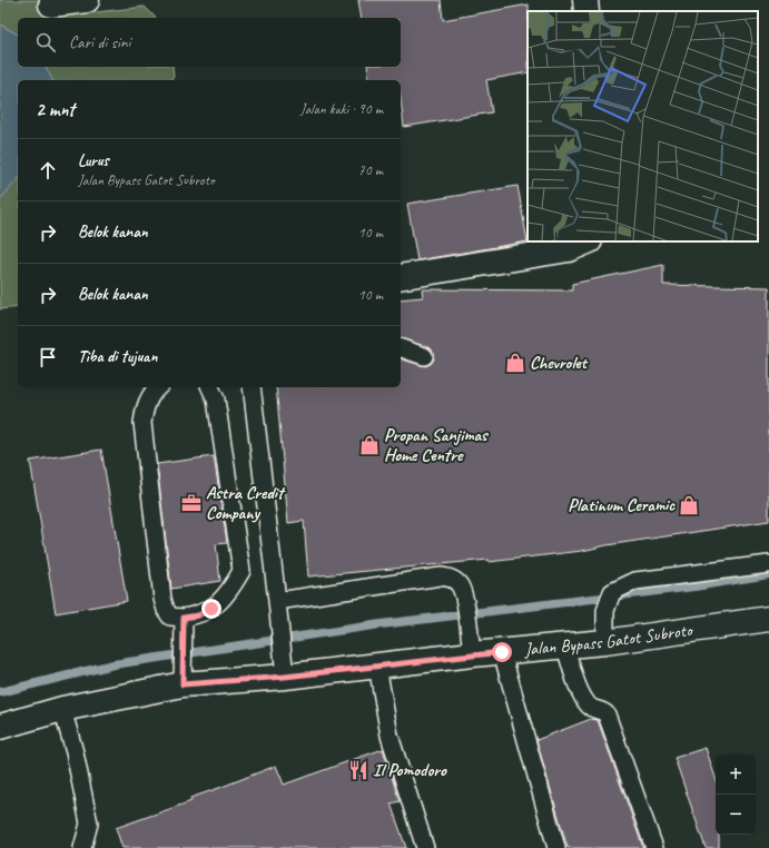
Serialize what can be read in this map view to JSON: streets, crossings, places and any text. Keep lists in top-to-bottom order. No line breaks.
{"streets":{"main road":["Jalan Bypass Gatot Subroto"]},"places":{"shop":["Chevrolet","Propan Sanjimas Home Centre","Platinum Ceramic"],"office":["Astra Credit Company"],"restaurant":["Il Pomodoro"]},"page":{"search":"Cari di sini","heading":["2 mnt","Jalan kaki · 90 m"],"list":[["Lurus","Jalan Bypass Gatot Subroto","70 m"],["Belok kanan","10 m"],["Belok kanan","10 m"],"Tiba di tujuan"],"map_buttons":["+","−"]}}
